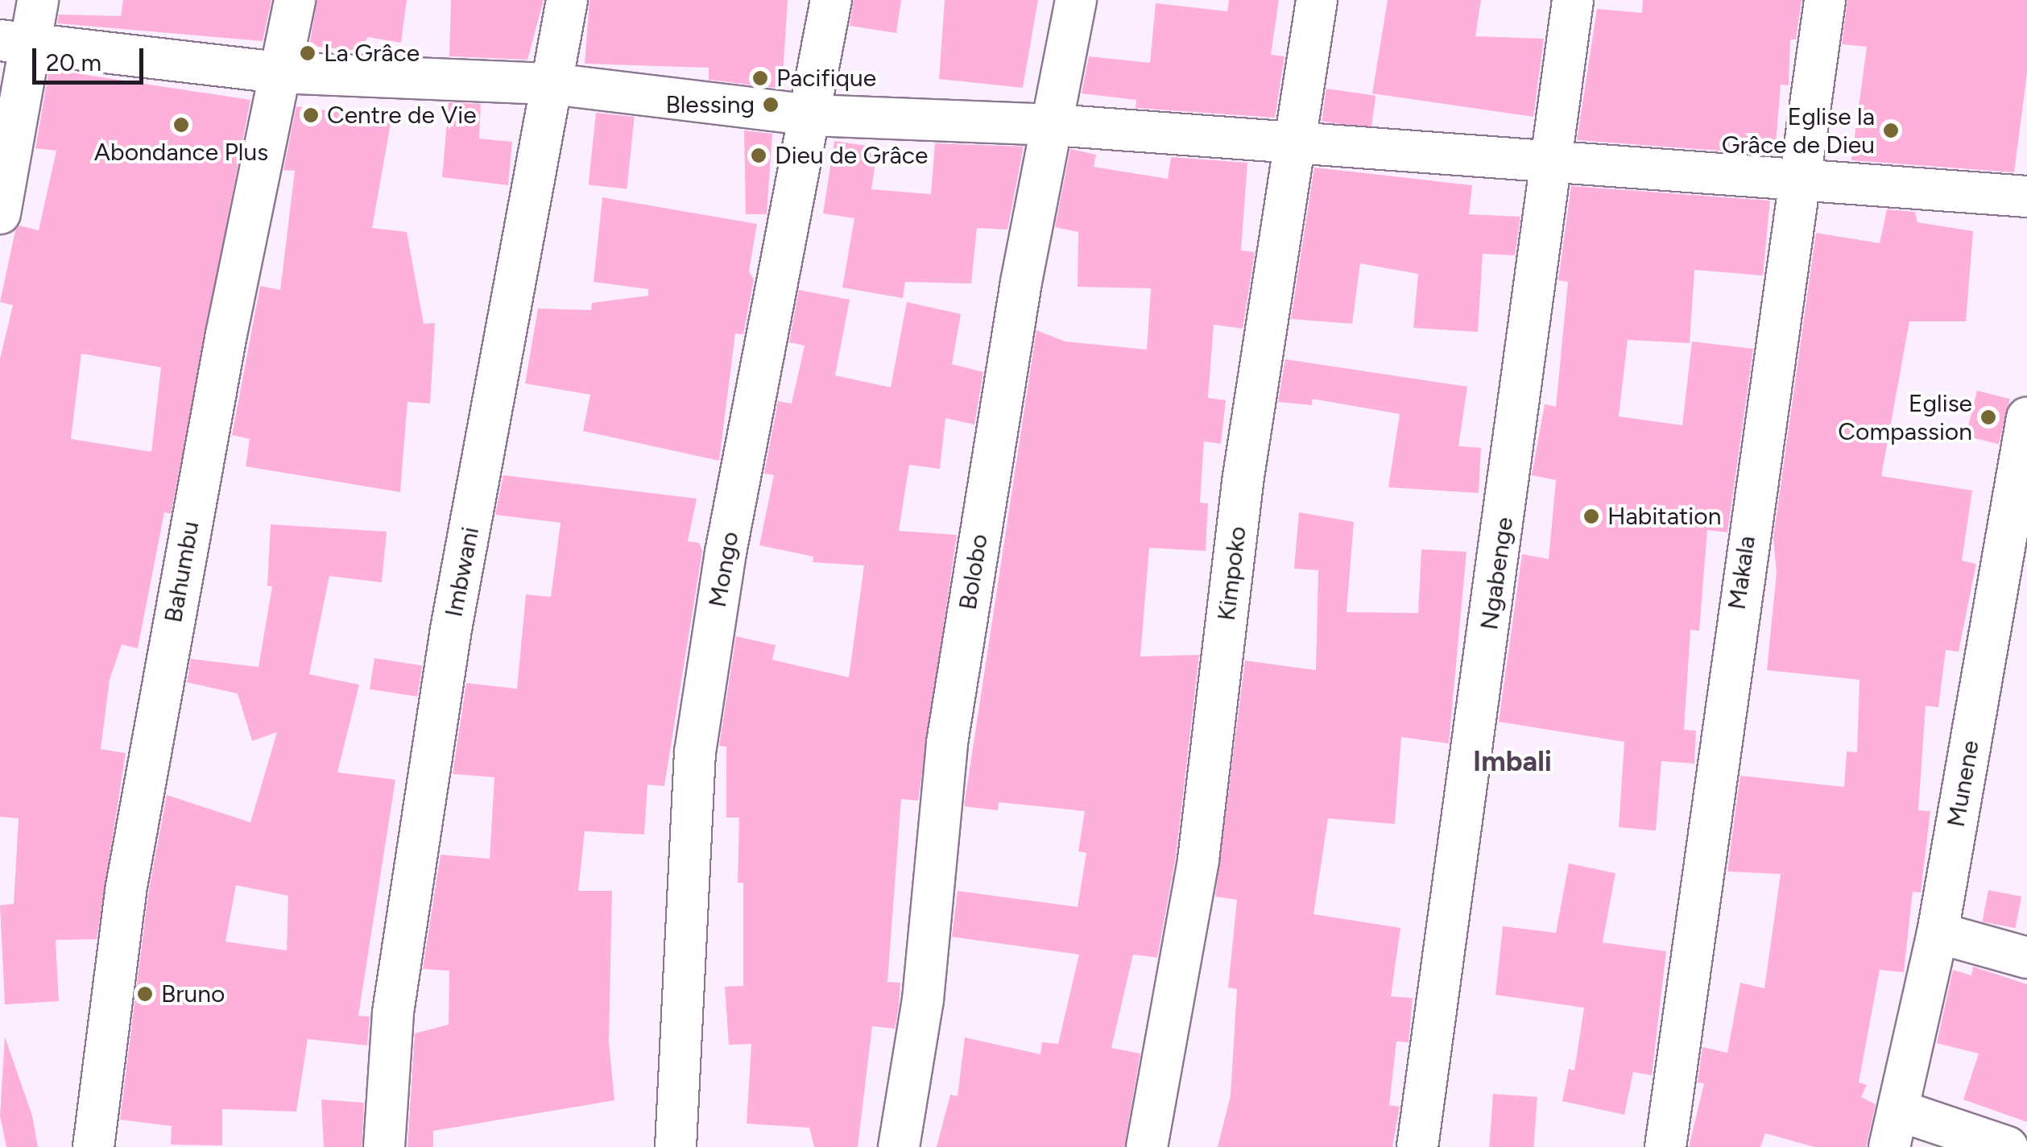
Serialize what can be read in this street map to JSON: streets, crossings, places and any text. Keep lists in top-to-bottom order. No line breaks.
{"streets":{"street":["Mongo","Bahumbu","Imbwani","Bolobo","Makala","Kimpoko","Ngabenge","Munene"]},"districts":["Imbali"],"places":["La Grâce","Pacifique","Blessing","Centre de Vie","Abondance Plus","Eglise la Grâce de Dieu","Dieu de Grâce","Eglise Compassion","Habitation","Bruno"],"scale_bar":"20 m"}
